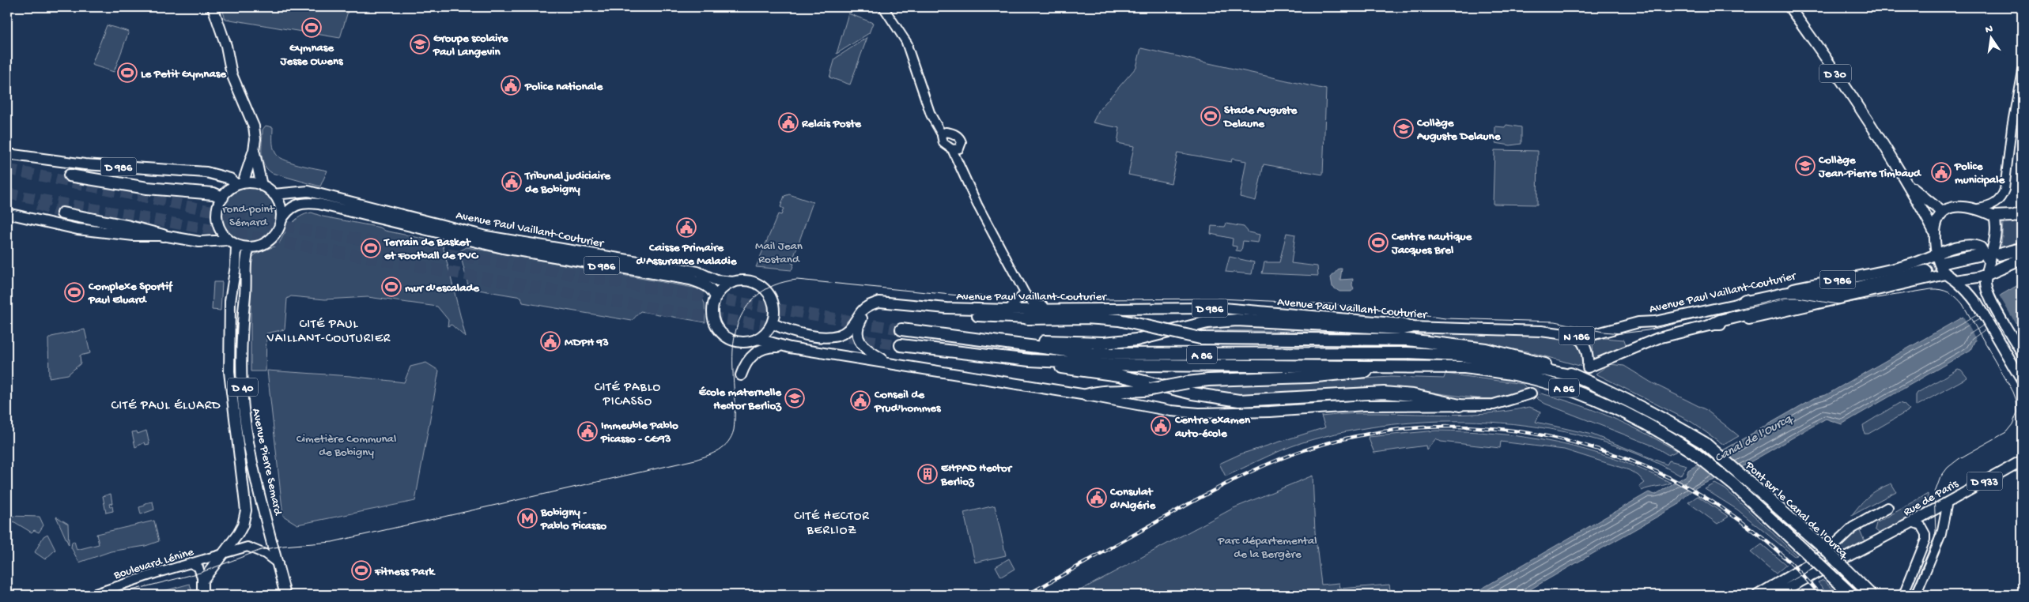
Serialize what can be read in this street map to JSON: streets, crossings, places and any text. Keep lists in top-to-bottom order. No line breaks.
{"streets":{"highway":["A 86","Pont sur le Canal de l'Ourcq"],"main road":["D 30","D 986","Avenue Paul Vaillant-Couturier","N 186","D 40","Avenue Pierre Semard","D 933","Rue de Paris"],"street":["Boulevard Lénine"]},"crossings":[["D 986","Avenue Paul Vaillant-Couturier"],["D 986","Avenue Pierre Semard"],["Avenue Paul Vaillant-Couturier","Avenue Pierre Semard"],["A 86","Pont sur le Canal de l'Ourcq"],["D 40","Avenue Pierre Semard"],["D 40","Boulevard Lénine"],["Avenue Pierre Semard","Boulevard Lénine"]],"districts":["CITÉ PAUL VAILLANT-COUTURIER","CITÉ PABLO PICASSO","CITÉ PAUL ÉLUARD","CITÉ HECTOR BERLIOZ"],"water":["Canal de l'Ourcq"],"parks":["rond-point Sémard","Mail Jean Rostand","Cimetière Communal de Bobigny","Parc départemental de la Bergère"],"places":{"sports":["Gymnase Jesse Owens","Le Petit Gymnase","Stade Auguste Delaune","Centre nautique Jacques Brel","Terrain de Basket et Football de PVC","mur d'escalade","Complexe Sportif Paul Eluard","Fitness Park"],"school or university":["Groupe scolaire Paul Langevin","Collège Auguste Delaune","Collège Jean-Pierre Timbaud","École maternelle Hector Berlioz"],"public building":["Police nationale","Relais Poste","Police municipale","Tribunal judiciaire de Bobigny","Caisse Primaire d'Assurance Maladie","MDPH 93","Conseil de Prud'hommes","Centre examen auto-école","Immeuble Pablo Picasso - CG93","Consulat d'Algérie"],"building":["EHPAD Hector Berlioz"],"metro station":["Bobigny - Pablo Picasso"]},"north":"top"}
